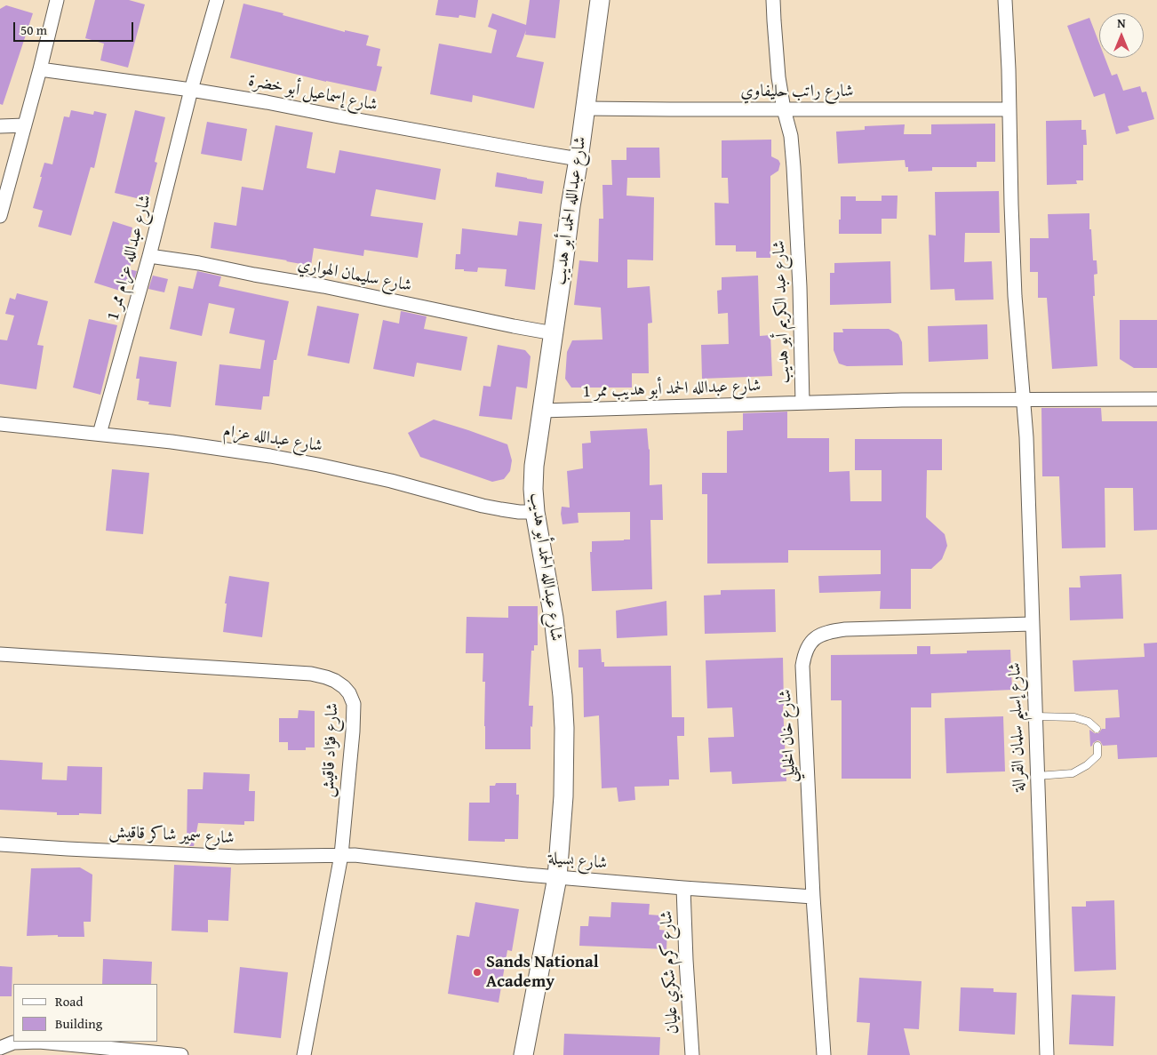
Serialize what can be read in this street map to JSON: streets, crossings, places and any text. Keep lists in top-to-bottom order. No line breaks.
{"streets":{"street":["شارع راتب حليفاوي","شارع إسماعيل أبو خضرة","شارع عبدالله الحمد أبو هديب","شارع عبدالله عزام ممر 1","شارع سليمان الهواري","شارع عبد الكريم أبو هديب","شارع عبدالله الحمد أبو هديب ممر 1","شارع عبدالله عزام","شارع إسليم سلمان القرالة","شارع خان الخليلي","شارع فؤاد قاقيش","شارع سمير شاكر قاقيش","شارع بسيلة","شارع كرم شكري عليان"]},"crossings":[["شارع راتب حليفاوي","شارع عبدالله الحمد أبو هديب"],["شارع راتب حليفاوي","شارع عبد الكريم أبو هديب"],["شارع إسماعيل أبو خضرة","شارع عبدالله الحمد أبو هديب"],["شارع إسماعيل أبو خضرة","شارع عبدالله عزام ممر 1"],["شارع عبدالله الحمد أبو هديب","شارع سليمان الهواري"],["شارع عبدالله الحمد أبو هديب","شارع عبدالله الحمد أبو هديب ممر 1"],["شارع عبدالله الحمد أبو هديب","شارع عبدالله عزام"],["شارع عبدالله الحمد أبو هديب","شارع بسيلة"],["شارع عبدالله عزام ممر 1","شارع سليمان الهواري"],["شارع عبدالله عزام ممر 1","شارع عبدالله عزام"],["شارع عبد الكريم أبو هديب","شارع عبدالله الحمد أبو هديب ممر 1"],["شارع عبد الكريم أبو هديب","شارع إسليم سلمان القرالة"],["شارع إسليم سلمان القرالة","شارع خان الخليلي"],["شارع خان الخليلي","شارع بسيلة"],["شارع فؤاد قاقيش","شارع سمير شاكر قاقيش"],["شارع فؤاد قاقيش","شارع بسيلة"],["شارع سمير شاكر قاقيش","شارع بسيلة"],["شارع بسيلة","شارع كرم شكري عليان"]],"places":["Sands National Academy"],"legend":["Road","Building"],"scale_bar":"50 m","north":"top"}
